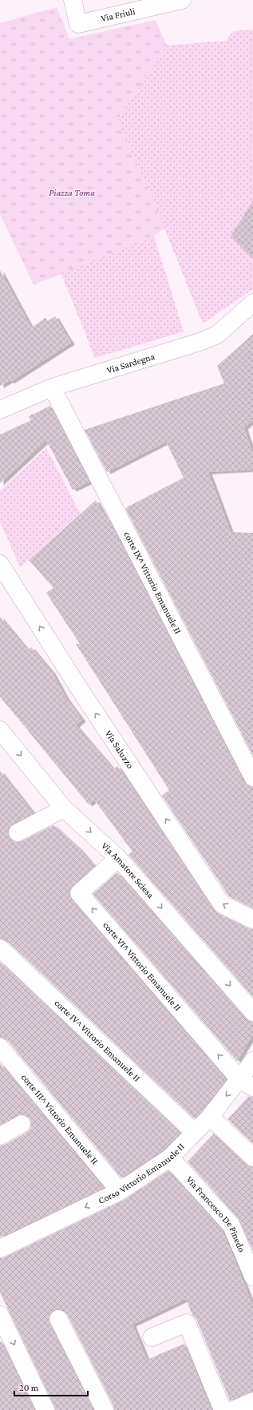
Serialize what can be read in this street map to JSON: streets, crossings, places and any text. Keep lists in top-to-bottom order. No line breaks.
{"streets":{"street":["Via Friuli","Via Sardegna","corte IX^ Vittorio Emanuele II","Via Saluzzo","Via Amatore Sciesa","corte VI^ Vittorio Emanuele II","corte IV^ Vittorio Emanuele II","corte III^ Vittorio Emanuele II","Corso Vittorio Emanuele II","Via Francesco De Pinedo"]},"crossings":[["Via Sardegna","corte IX^ Vittorio Emanuele II"],["Via Amatore Sciesa","corte VI^ Vittorio Emanuele II"],["corte VI^ Vittorio Emanuele II","Corso Vittorio Emanuele II"],["corte IV^ Vittorio Emanuele II","Corso Vittorio Emanuele II"],["corte III^ Vittorio Emanuele II","Corso Vittorio Emanuele II"],["Corso Vittorio Emanuele II","Via Francesco De Pinedo"]],"one_way":["Via Saluzzo","Via Amatore Sciesa","corte VI^ Vittorio Emanuele II","Corso Vittorio Emanuele II"],"parks":["Piazza Toma"],"scale_bar":"20 m"}
